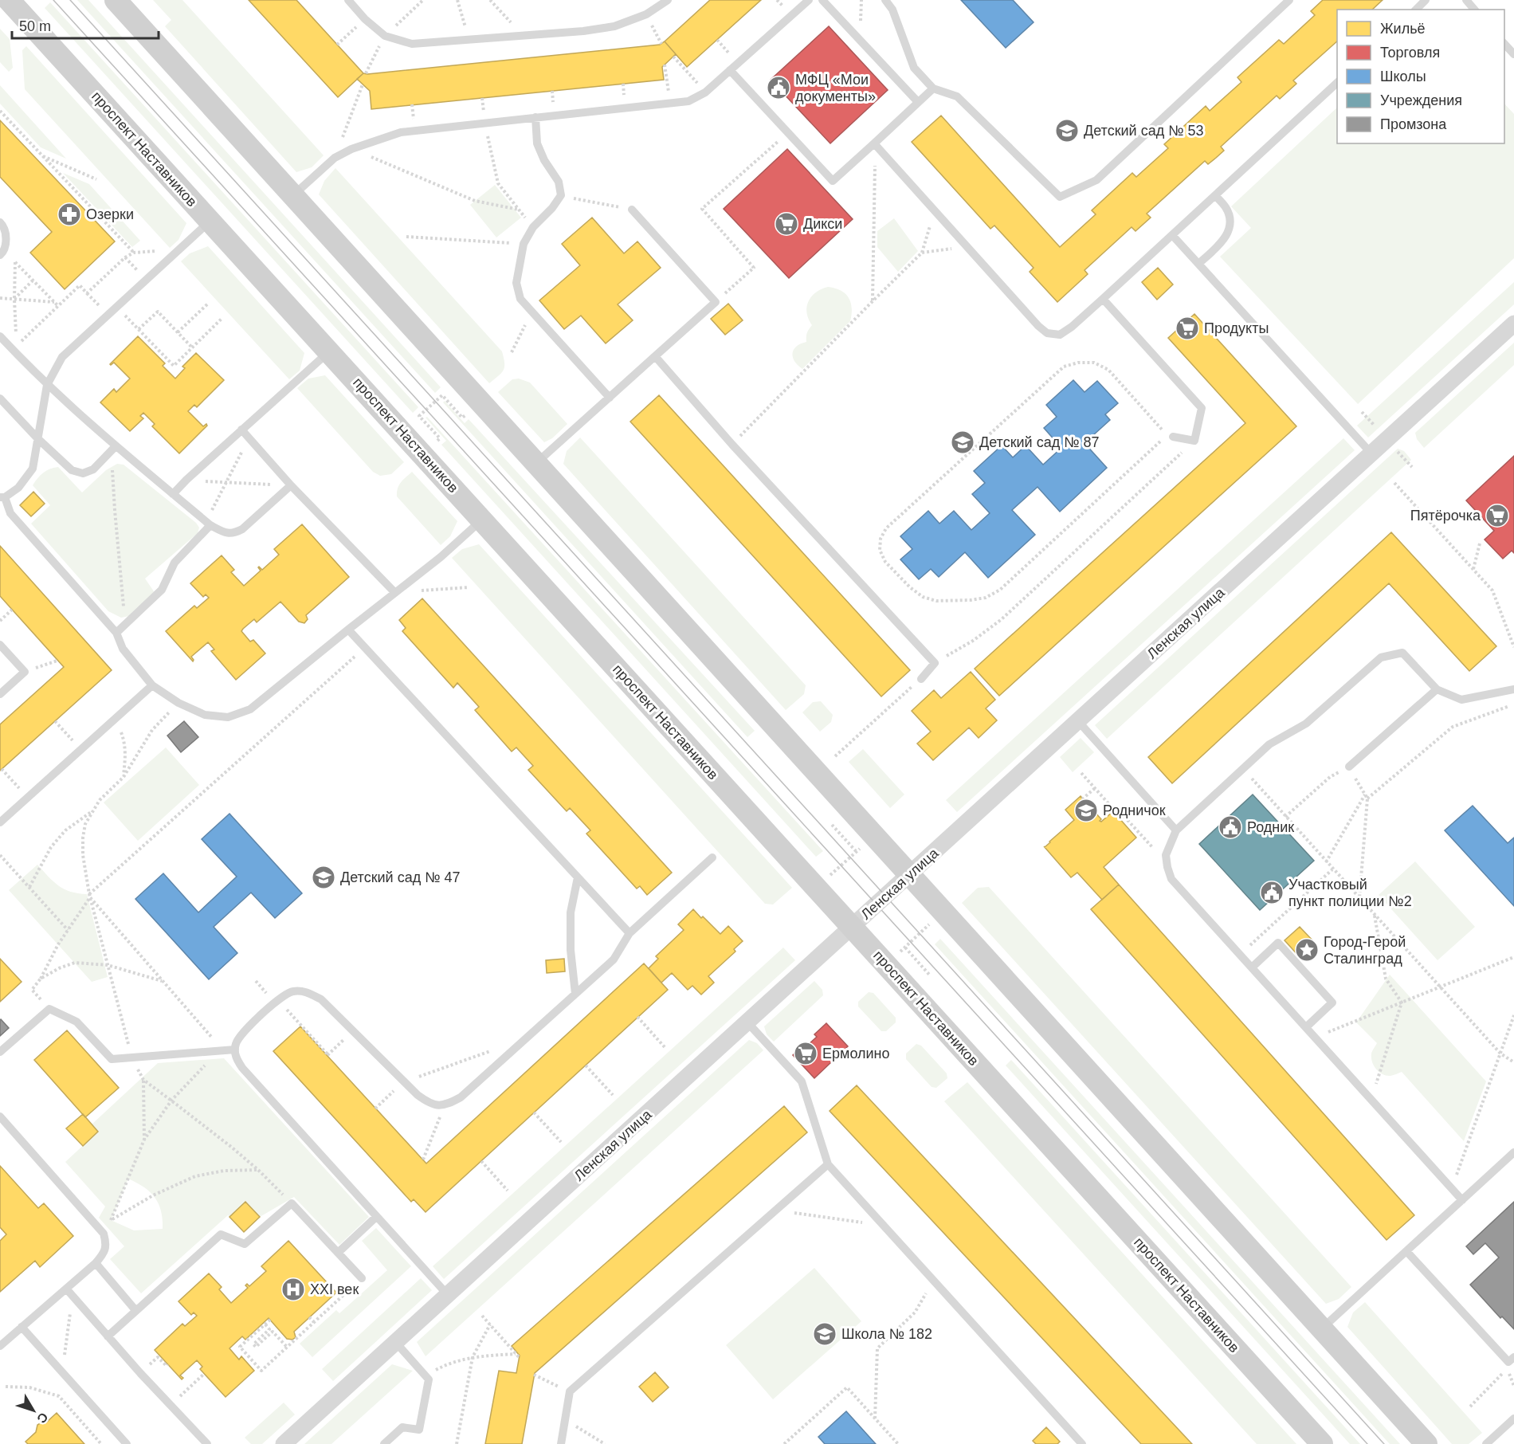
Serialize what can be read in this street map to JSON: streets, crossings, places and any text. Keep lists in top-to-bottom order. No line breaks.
{"streets":{"main road":["проспект Наставников"],"street":["Ленская улица"]},"crossings":[["проспект Наставников","Ленская улица"]],"places":{"public building":["МФЦ «Мои документы»","Родник","Участковый пункт полиции №2"],"school or university":["Детский сад № 53","Детский сад № 87","Родничок","Детский сад № 47","Школа № 182"],"pharmacy":["Озерки"],"supermarket":["Дикси","Продукты","Пятёрочка","Ермолино"],"place":["Город-Герой Сталинград"],"hospital":["XXI век"]},"legend":["Жильё","Торговля","Школы","Учреждения","Промзона"],"scale_bar":"50 m","north":"bottom right"}
